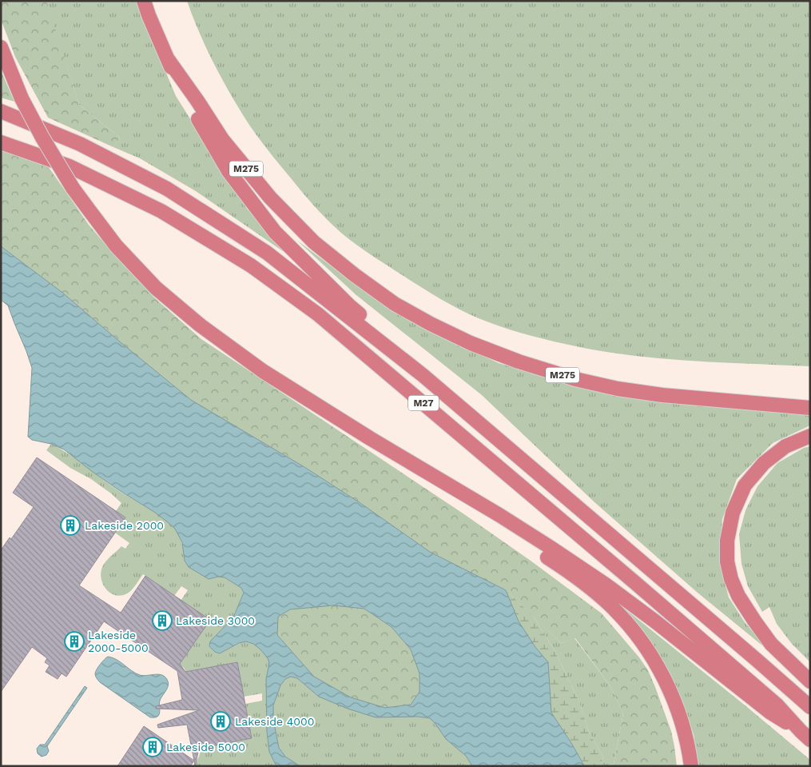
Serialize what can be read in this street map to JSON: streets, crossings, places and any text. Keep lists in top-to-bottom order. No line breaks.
{"streets":{"highway":["M275","M27"]},"places":{"building":["Lakeside 2000","Lakeside 3000","Lakeside 2000-5000","Lakeside 4000","Lakeside 5000"]}}
